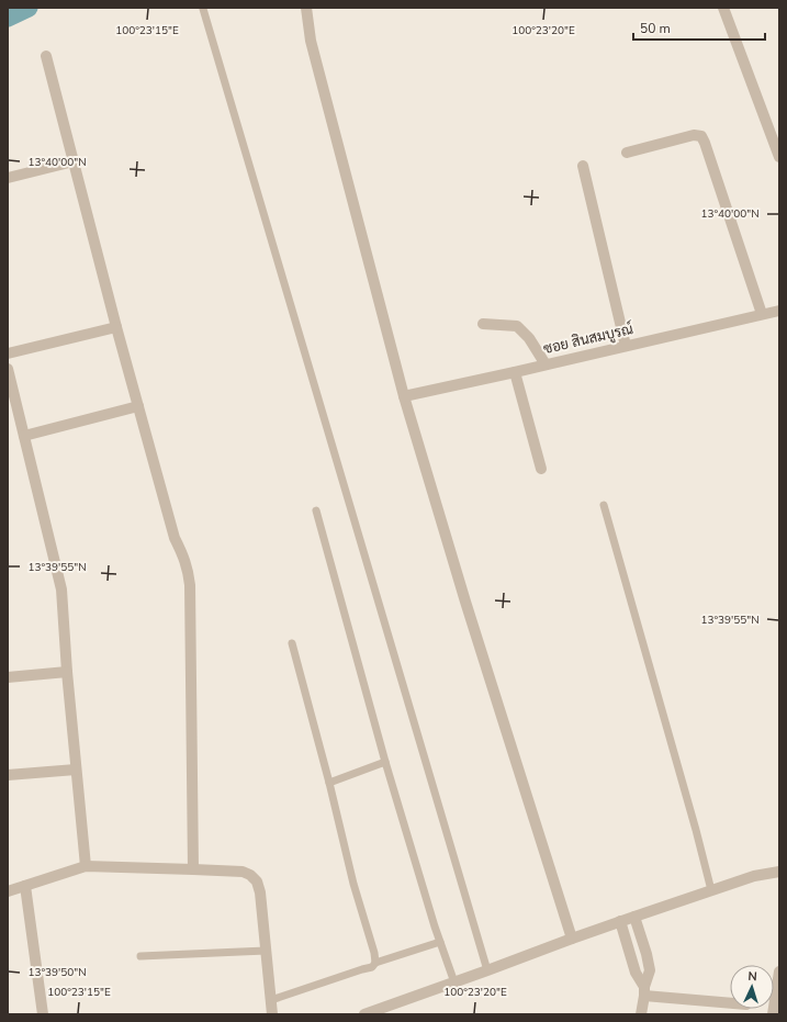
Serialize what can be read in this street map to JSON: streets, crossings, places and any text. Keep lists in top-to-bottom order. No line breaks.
{"streets":{"street":["ซอย สินสมบูรณ์"]},"scale_bar":"50 m","north":"top","coordinates":["100°23'15\"E","100°23'20\"E","13°40'00\"N","13°39'55\"N","13°39'50\"N"]}
